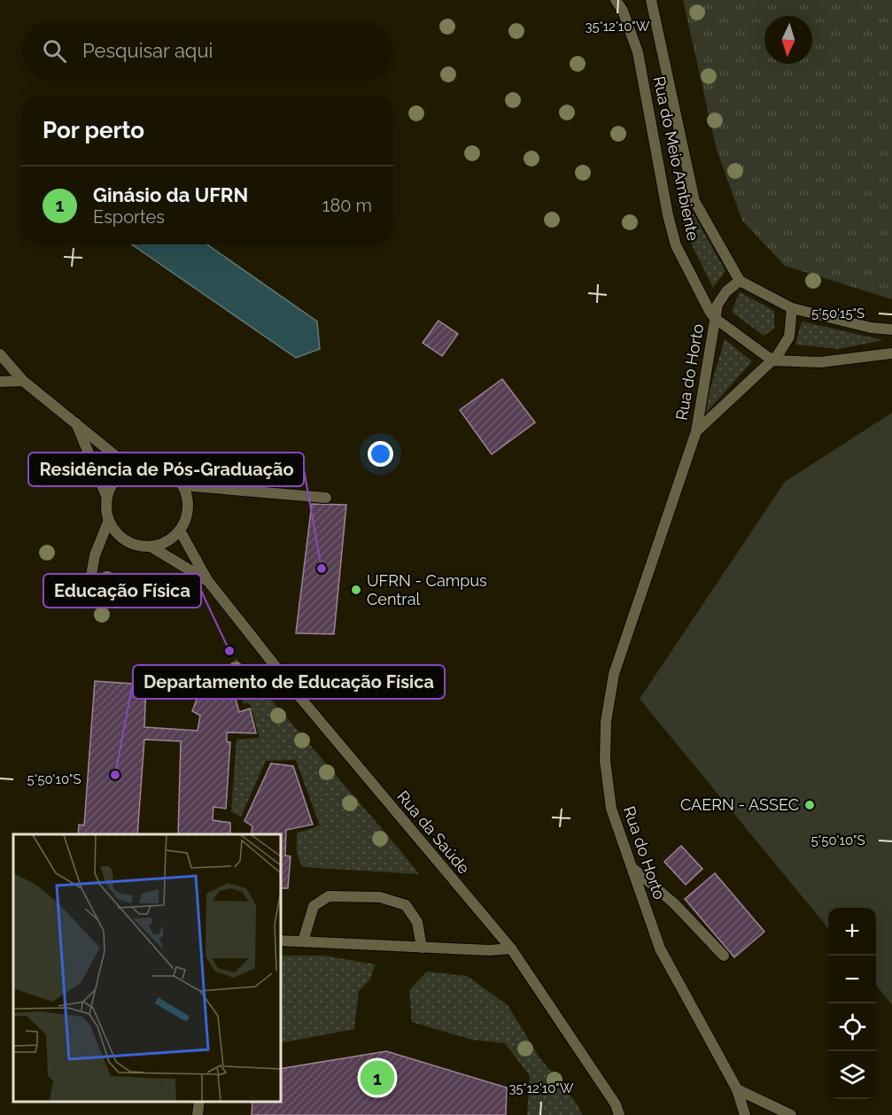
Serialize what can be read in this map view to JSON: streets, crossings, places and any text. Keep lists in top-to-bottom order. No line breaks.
{"streets":{"lane":["Rua do Meio Ambiente","Rua do Horto","Rua da Saúde"]},"crossings":[["Rua do Meio Ambiente","Rua do Horto"]],"places":["Residência de Pós-Graduação","UFRN - Campus Central","Educação Física","Departamento de Educação Física","CAERN - ASSEC"],"north":"bottom","page":{"search":"Pesquisar aqui","heading":"Por perto","list":[{"mark":"1","name":"Ginásio da UFRN","note":"Esportes","value":"180 m"}],"map_buttons":["+","−"],"pins":"1"},"coordinates":["35°12'10\"W","5°50'15\"S","5°50'10\"S"]}
